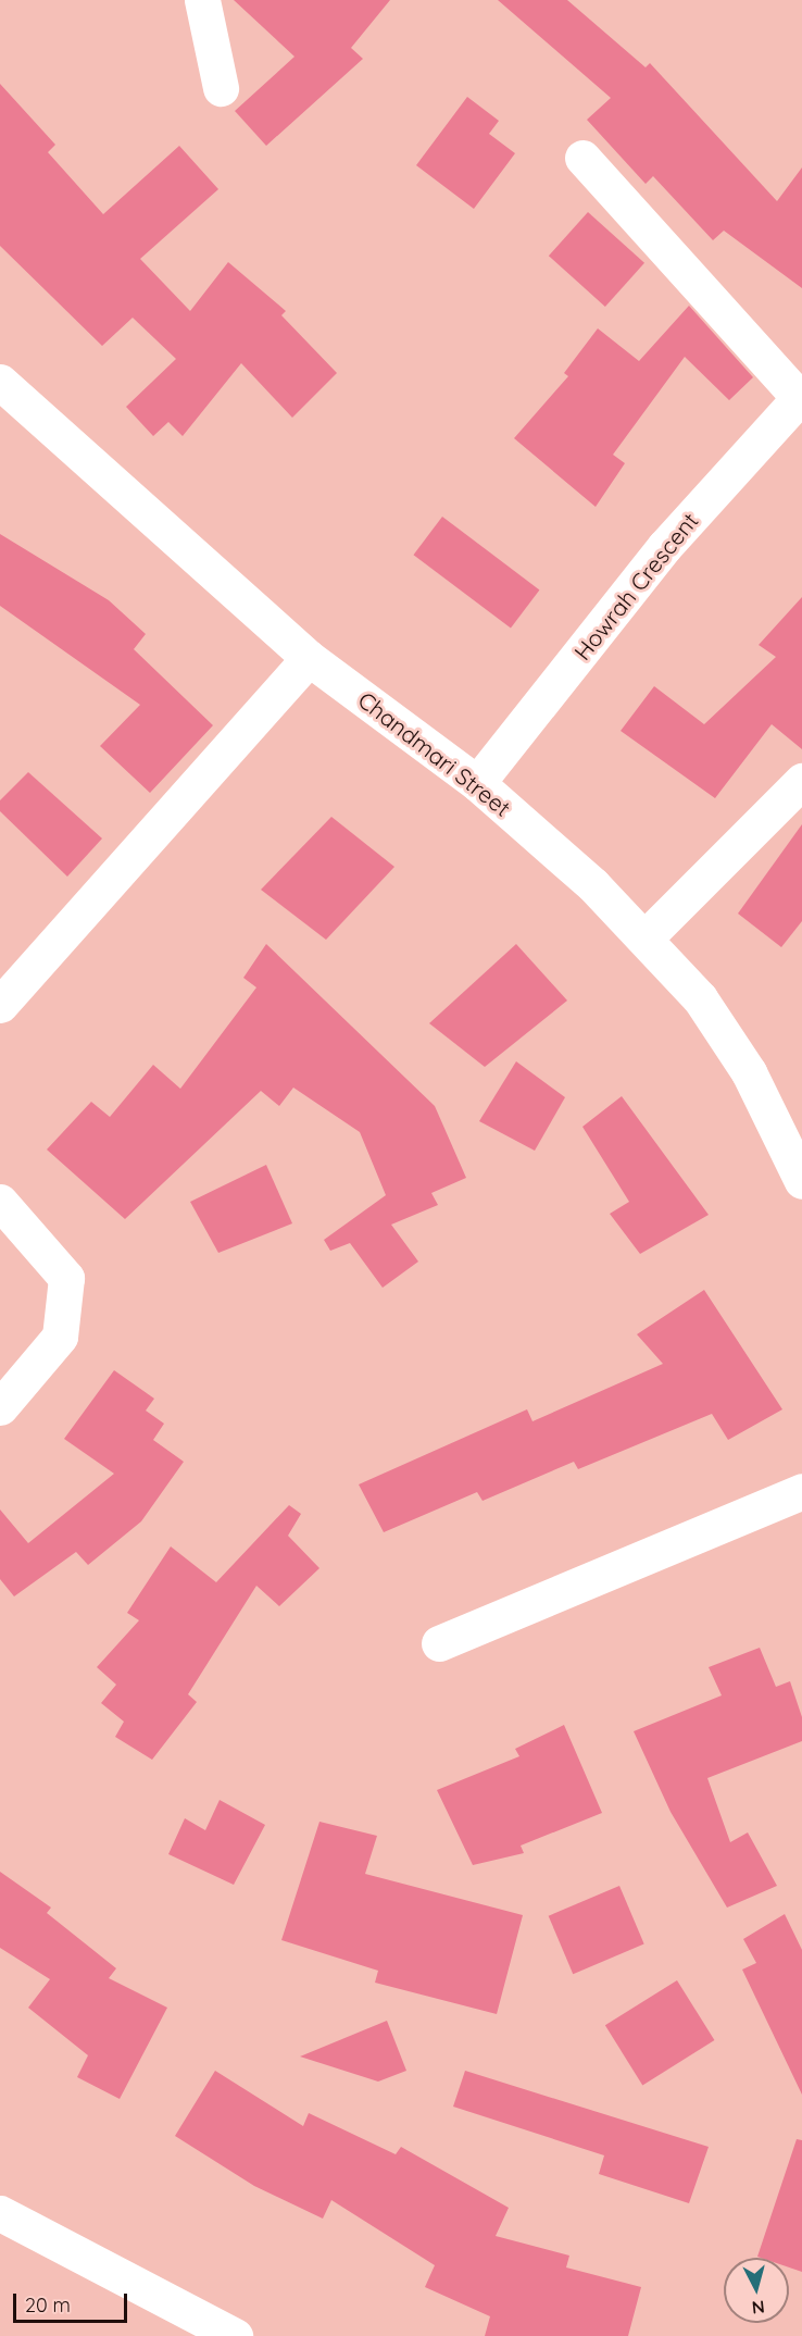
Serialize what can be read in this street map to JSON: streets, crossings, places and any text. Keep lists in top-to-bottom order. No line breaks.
{"streets":{"street":["Howrah Crescent","Chandmari Street"]},"crossings":[["Howrah Crescent","Chandmari Street"]],"scale_bar":"20 m","north":"bottom"}
